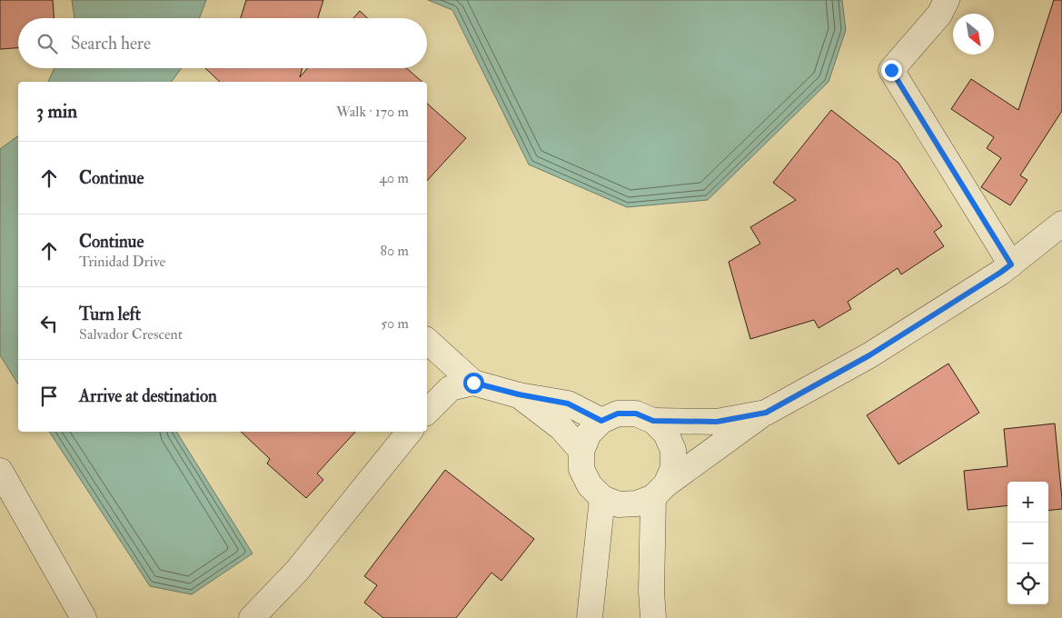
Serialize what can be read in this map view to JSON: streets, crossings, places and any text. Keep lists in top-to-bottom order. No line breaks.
{"north":"bottom right","page":{"search":"Search here","heading":["3 min","Walk · 170 m"],"list":[["Continue","40 m"],["Continue","Trinidad Drive","80 m"],["Turn left","Salvador Crescent","50 m"],"Arrive at destination"],"map_buttons":["+","−"]}}
